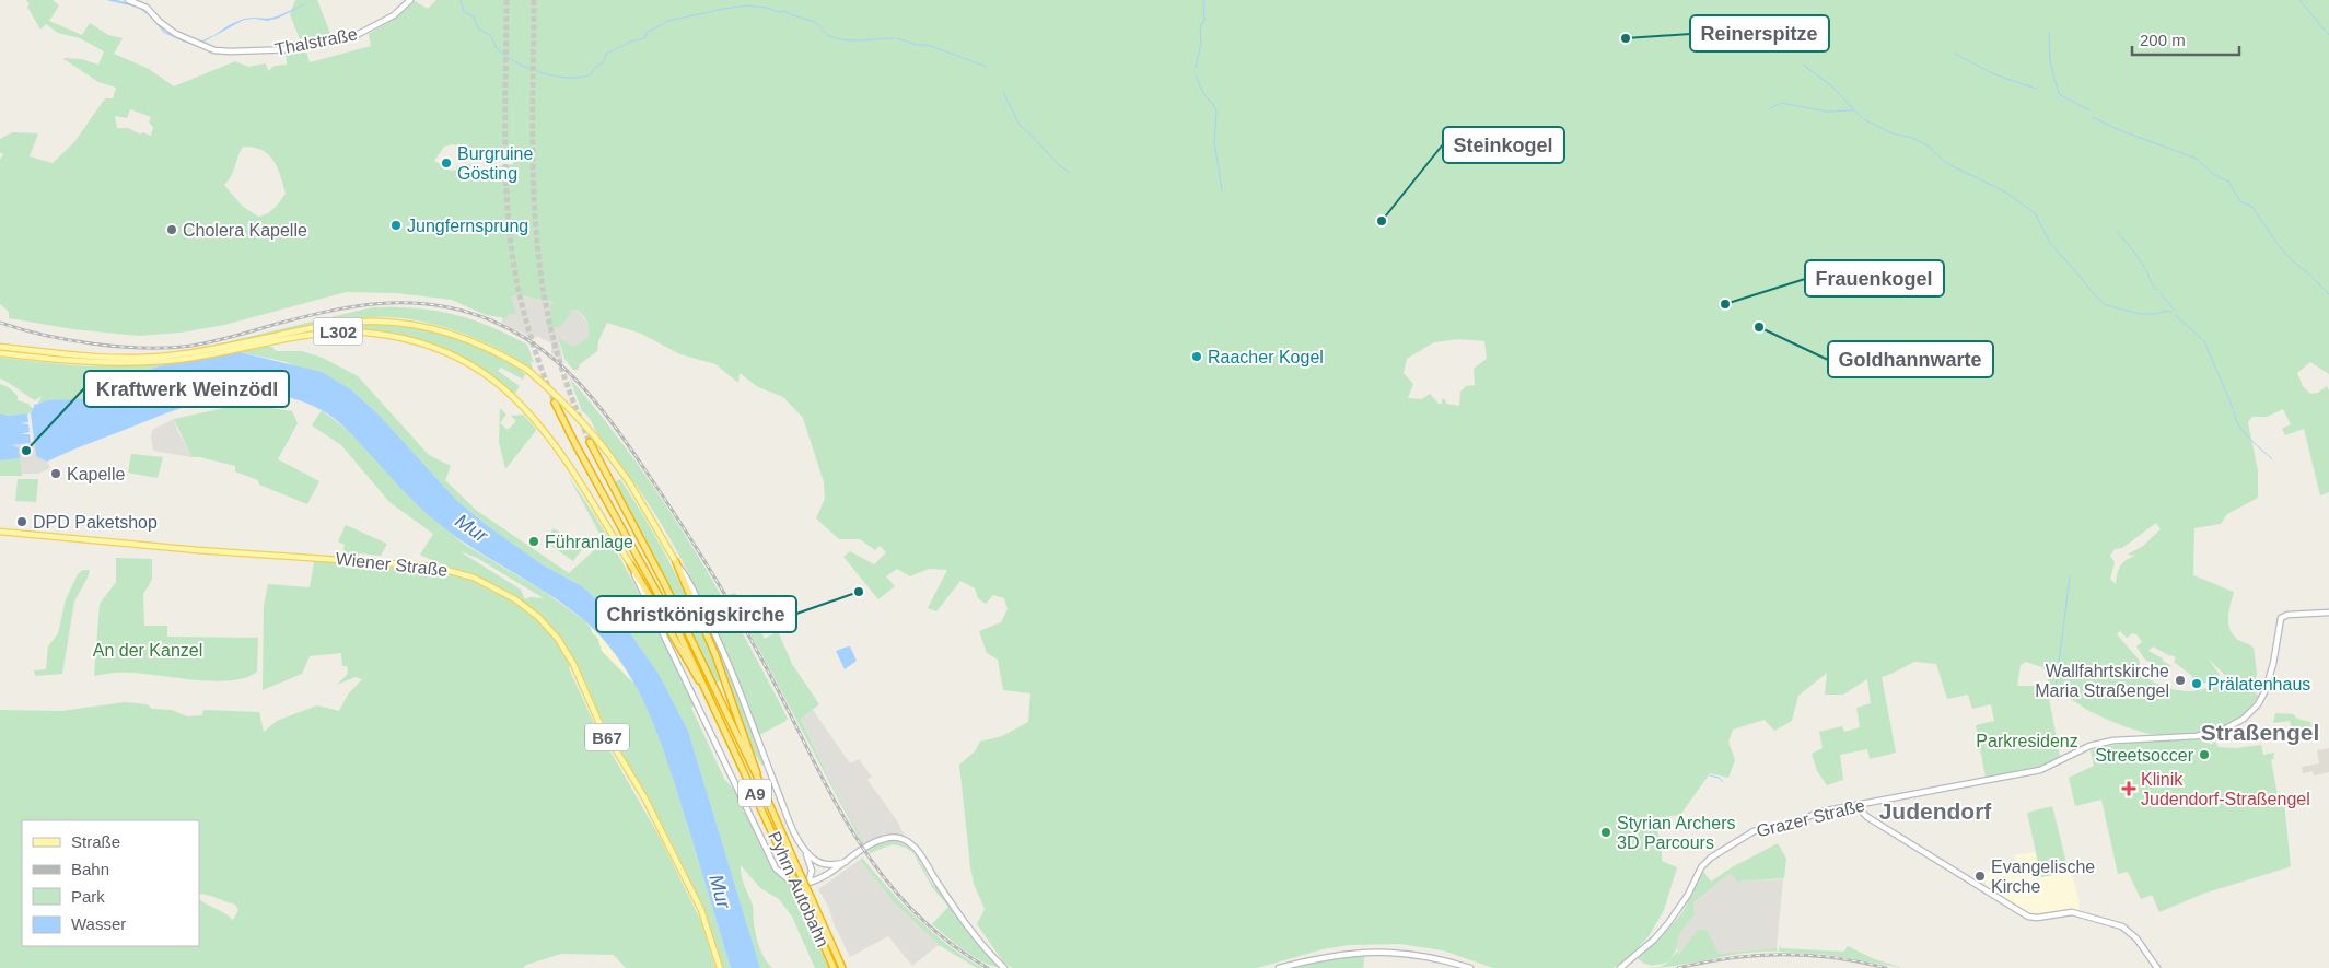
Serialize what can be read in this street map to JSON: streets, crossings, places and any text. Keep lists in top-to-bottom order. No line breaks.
{"streets":{"highway":["A9","Pyhrn Autobahn"],"main road":["Thalstraße","L302","Wiener Straße","B67","Grazer Straße"]},"districts":["Straßengel","Judendorf"],"water":["Mur"],"parks":["An der Kanzel","Parkresidenz"],"places":{"other":["Reinerspitze","Burgruine Gösting","Steinkogel","Jungfernsprung","Cholera Kapelle","Frauenkogel","Goldhannwarte","Raacher Kogel","Kraftwerk Weinzödl","Kapelle","DPD Paketshop","Führanlage","Christkönigskirche","Wallfahrtskirche Maria Straßengel","Prälatenhaus","Streetsoccer","Styrian Archers 3D Parcours","Evangelische Kirche"],"health":["Klinik Judendorf-Straßengel"]},"legend":["Straße","Bahn","Park","Wasser"],"scale_bar":"200 m"}
